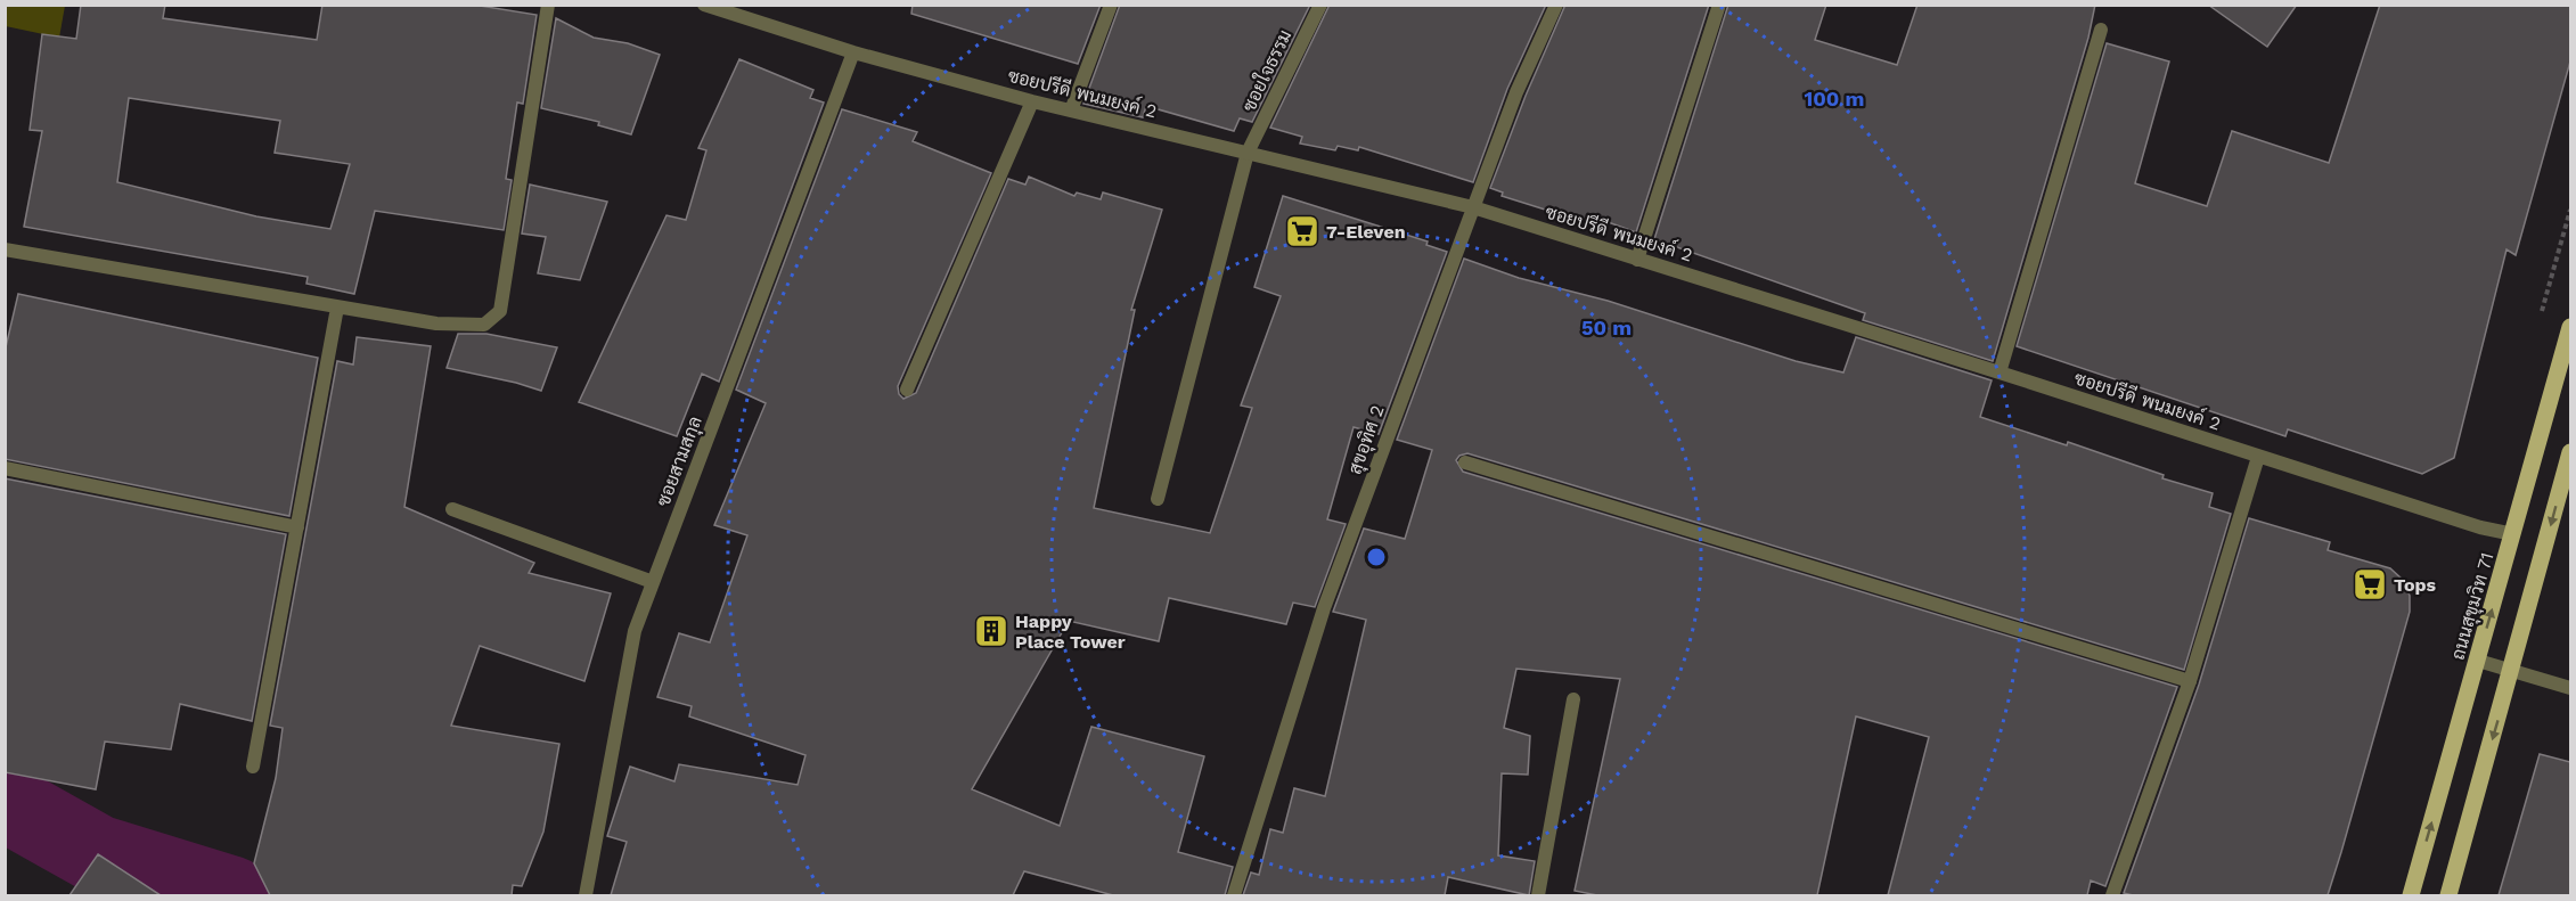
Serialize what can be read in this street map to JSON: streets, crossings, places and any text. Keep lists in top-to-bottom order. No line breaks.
{"streets":{"main road":["ถนนสุขุมวิท 71"],"street":["ซอยใจธรรม","ซอยปรีดี พนมยงค์ 2","สุขอุทิศ 2","ซอยสามสกุล"]},"crossings":[["ซอยใจธรรม","ซอยปรีดี พนมยงค์ 2"],["ซอยปรีดี พนมยงค์ 2","สุขอุทิศ 2"],["ซอยปรีดี พนมยงค์ 2","ซอยสามสกุล"],["ซอยปรีดี พนมยงค์ 2","ถนนสุขุมวิท 71"]],"places":{"supermarket":["7-Eleven","Tops"],"building":["Happy Place Tower"]},"rings":["100 m","50 m"]}
